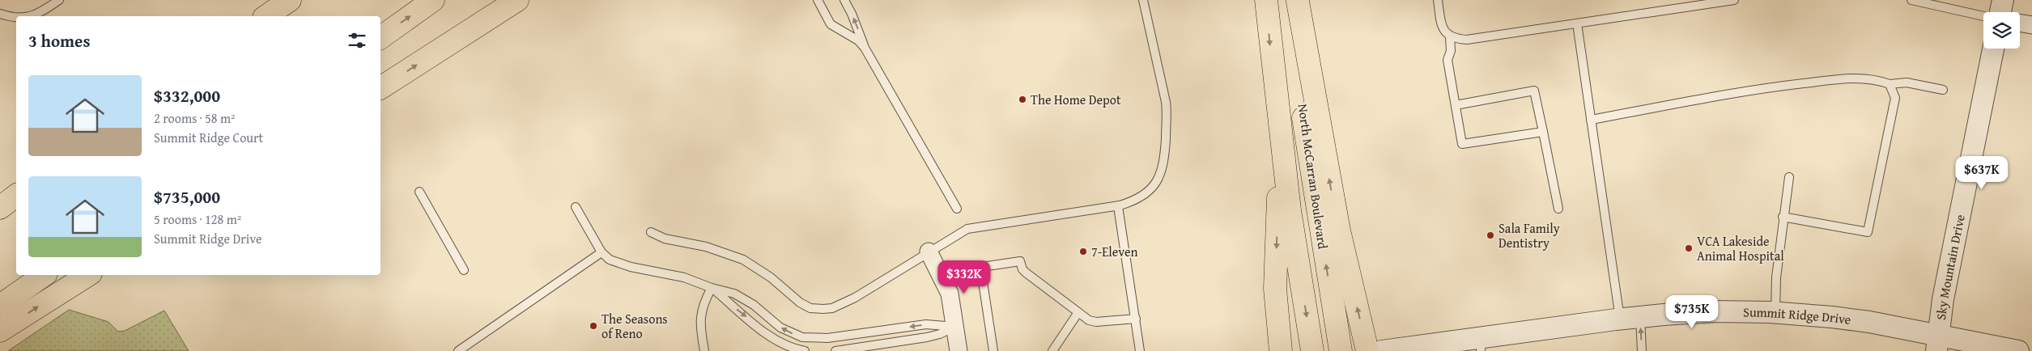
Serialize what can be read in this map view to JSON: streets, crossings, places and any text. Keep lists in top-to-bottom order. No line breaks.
{"streets":{"main road":["North McCarran Boulevard"],"street":["Sky Mountain Drive","Summit Ridge Drive"]},"crossings":[["Sky Mountain Drive","Summit Ridge Drive"]],"places":["The Home Depot","Sala Family Dentistry","VCA Lakeside Animal Hospital","7-Eleven","The Seasons of Reno"],"page":{"heading":"3 homes","list":[{"name":"$332,000","note":"2 rooms · 58 m² · Summit Ridge Court"},{"name":"$735,000","note":"5 rooms · 128 m² · Summit Ridge Drive"}],"price":["$637K","$332K","$735K"]}}
